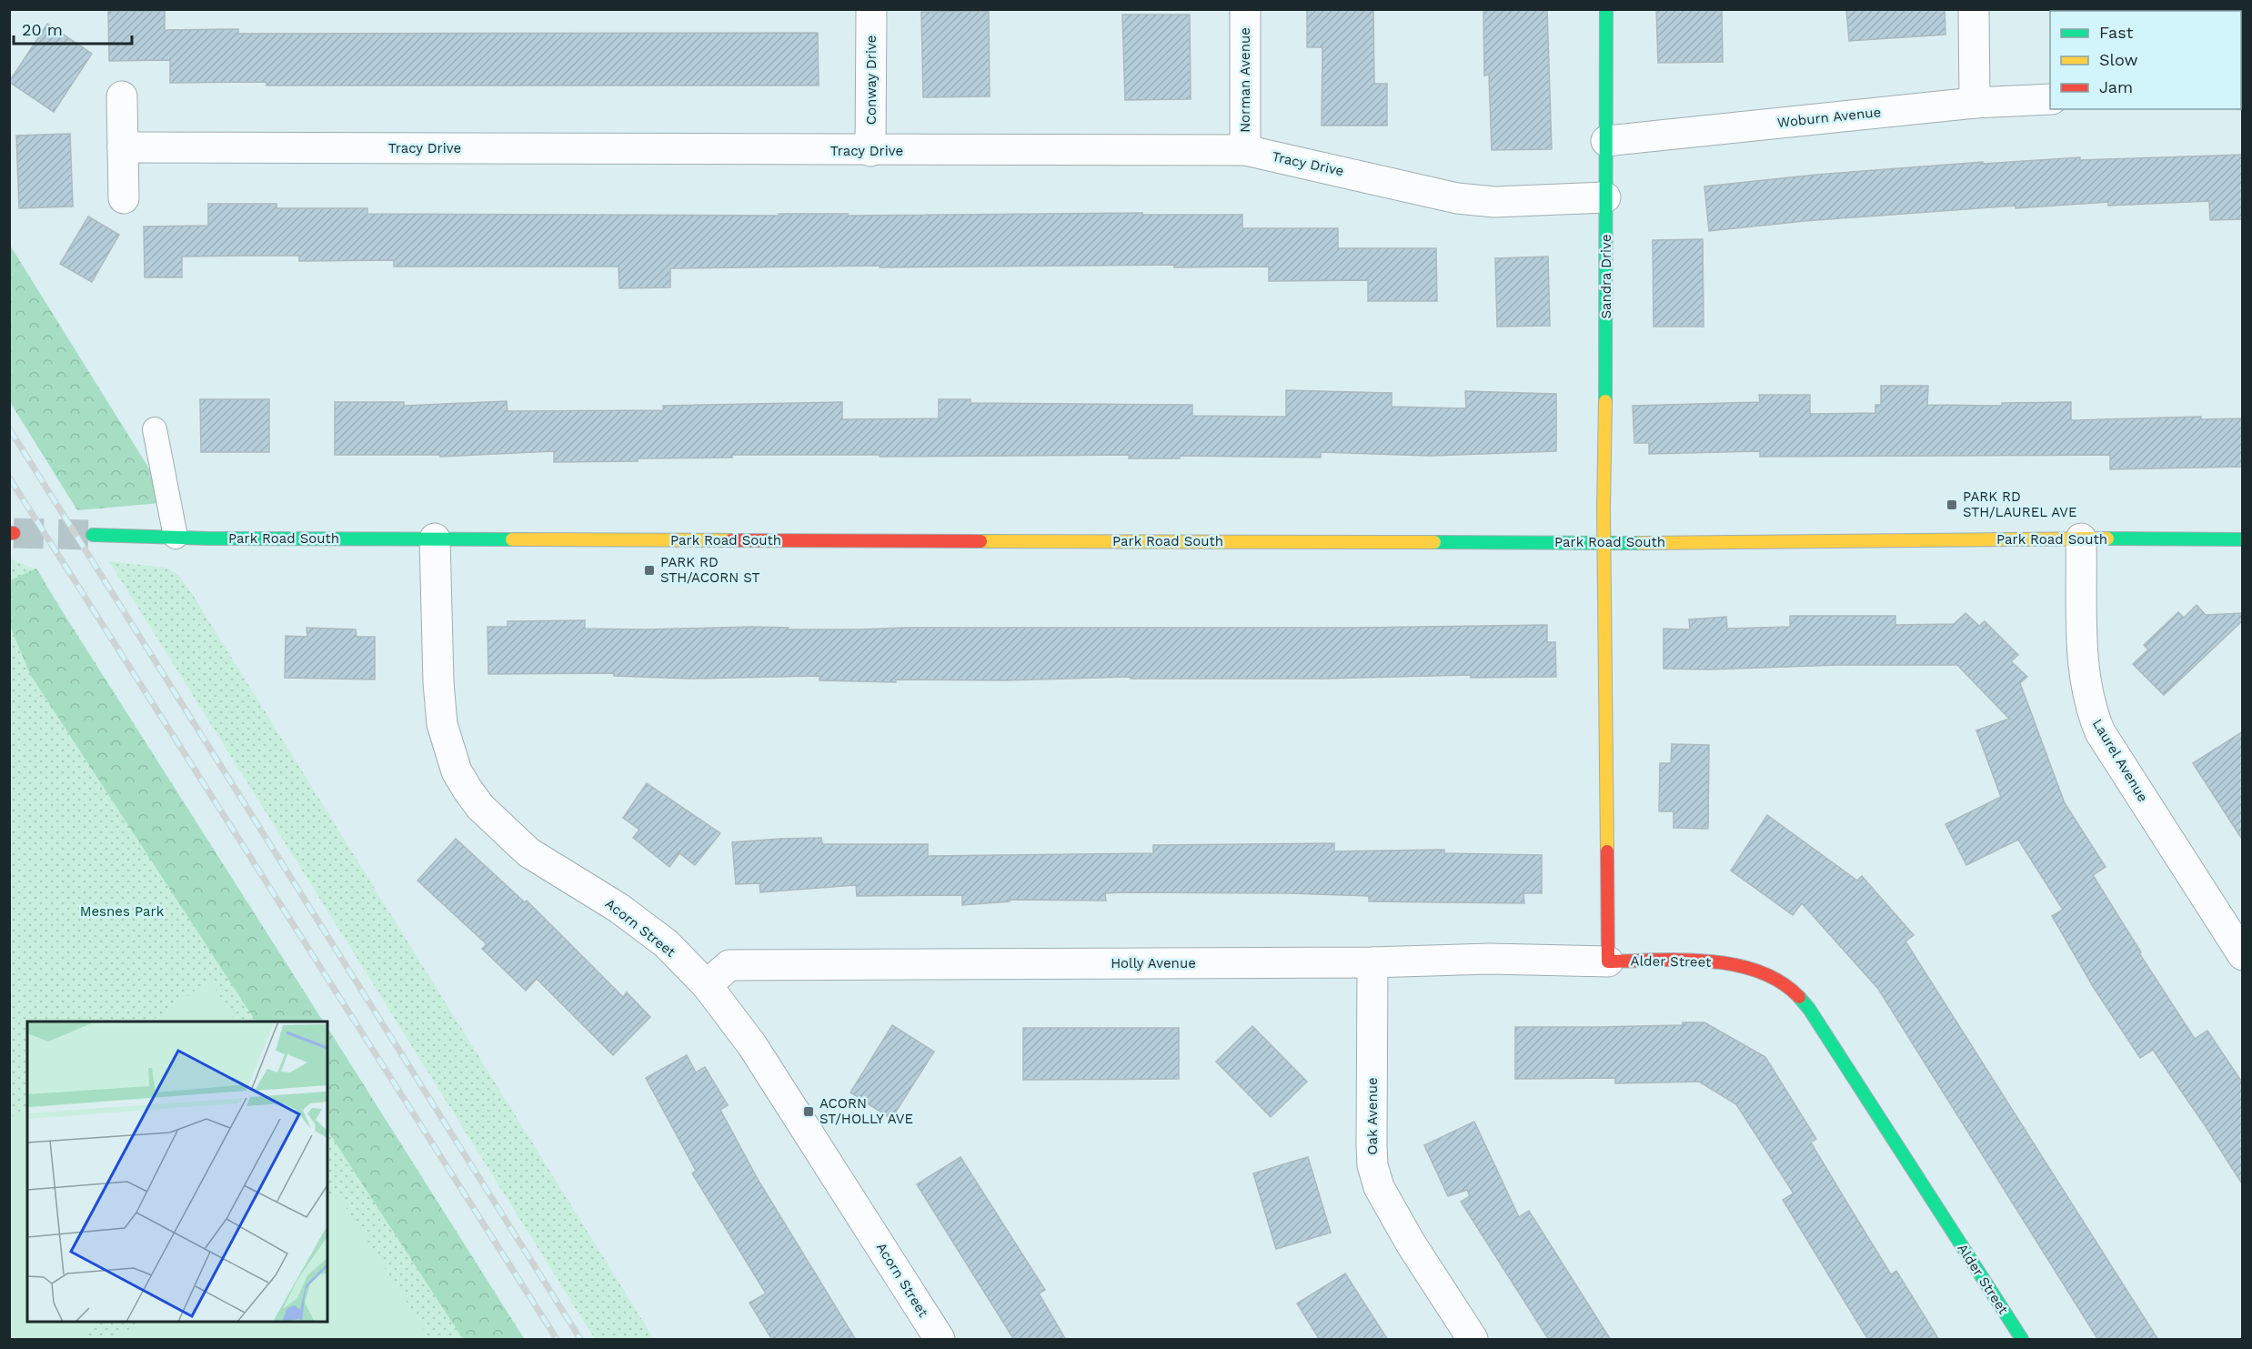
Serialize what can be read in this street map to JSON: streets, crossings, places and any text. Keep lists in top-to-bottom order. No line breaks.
{"streets":{"street":["Conway Drive","Norman Avenue","Woburn Avenue","Tracy Drive","Sandra Drive","Park Road South","Laurel Avenue","Acorn Street","Alder Street","Holly Avenue","Oak Avenue"]},"crossings":[["Conway Drive","Tracy Drive"],["Norman Avenue","Tracy Drive"],["Woburn Avenue","Sandra Drive"],["Tracy Drive","Sandra Drive"],["Sandra Drive","Park Road South"],["Park Road South","Laurel Avenue"],["Park Road South","Acorn Street"],["Acorn Street","Holly Avenue"],["Alder Street","Holly Avenue"],["Holly Avenue","Oak Avenue"]],"parks":["Mesnes Park"],"places":{"transit":["PARK RD STH/LAUREL AVE","PARK RD STH/ACORN ST","ACORN ST/HOLLY AVE"]},"legend":["Fast","Slow","Jam"],"scale_bar":"20 m"}
